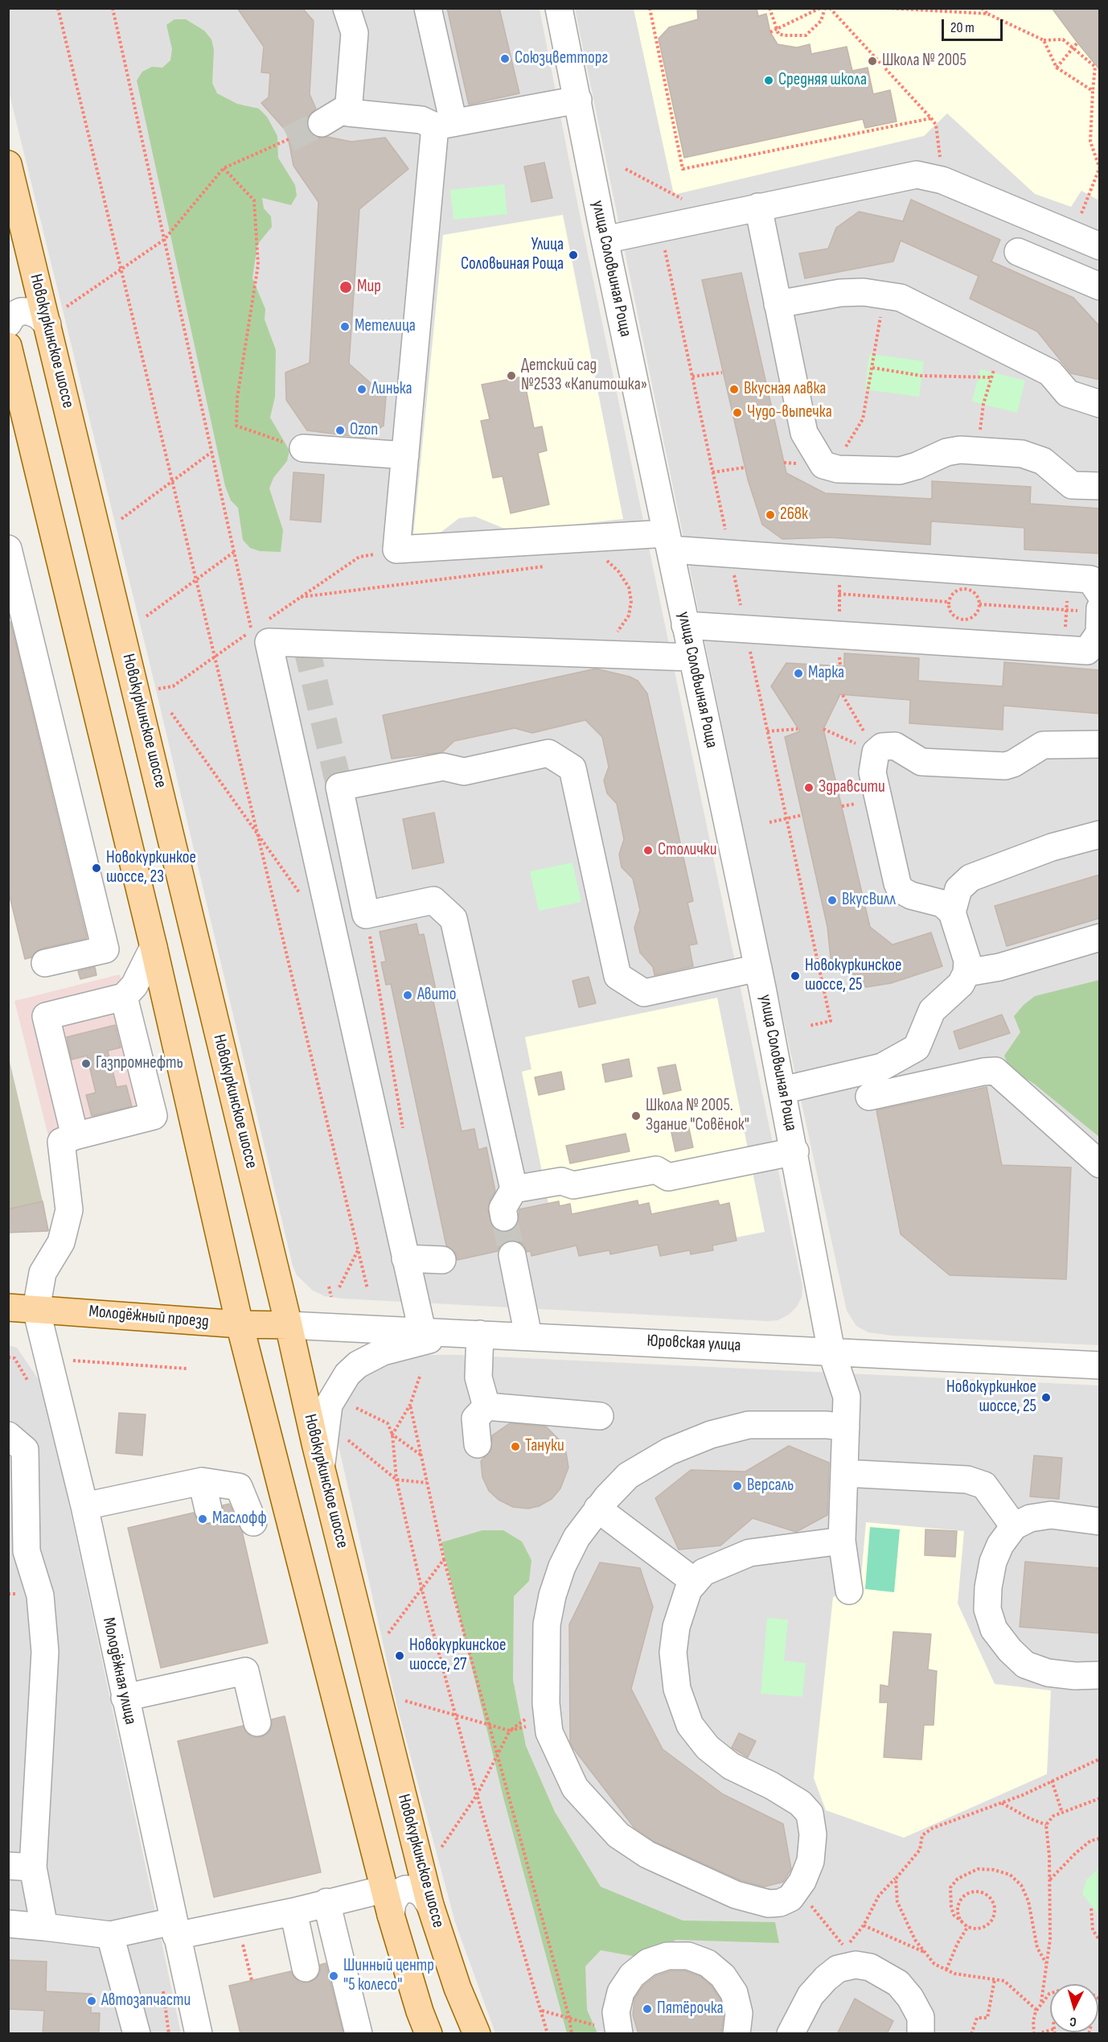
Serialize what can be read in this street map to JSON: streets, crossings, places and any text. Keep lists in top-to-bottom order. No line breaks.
{"streets":{"main road":["Новокуркинское шоссе","Молодёжный проезд"],"street":["улица Соловьиная Роща","Юровская улица","Молодёжная улица"]},"crossings":[["улица Соловьиная Роща","Юровская улица"],["Новокуркинское шоссе","Молодёжный проезд"],["Новокуркинское шоссе","Юровская улица"],["Молодёжный проезд","Юровская улица"],["Молодёжный проезд","Молодёжная улица"]],"places":["Союзцветторг","Школа № 2005","Средняя школа","Улица Соловьиная Роща","Мир","Метелица","Детский сад №2533 «Капитошка»","Линька","Вкусная лавка","Чудо-выпечка","Ozon","268к","Марка","Здравсити","Столички","Новокуркинкое шоссе, 23","ВкусВилл","Новокуркинское шоссе, 25","Авито","Газпромнефть","Школа № 2005. Здание \"Совёнок\"","Новокуркинкое шоссе, 25","Тануки","Версаль","Маслофф","Новокуркинское шоссе, 27","Шинный центр \"5 колесо\"","Автозапчасти","Пятёрочка"],"scale_bar":"20 m","north":"bottom"}
